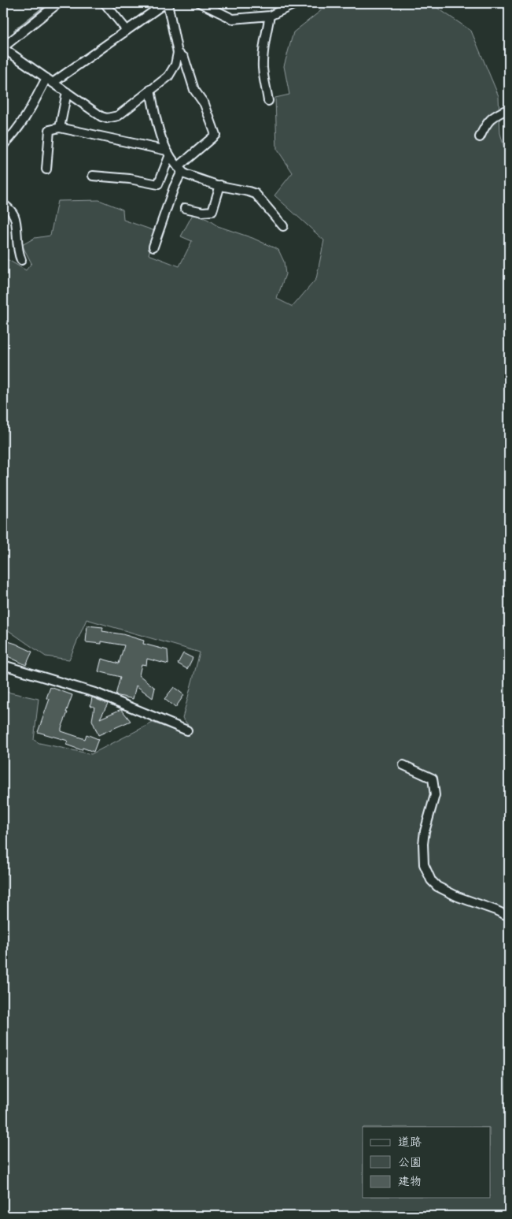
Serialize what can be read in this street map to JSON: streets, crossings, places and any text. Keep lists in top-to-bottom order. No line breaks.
{"legend":["道路","公園","建物"]}
